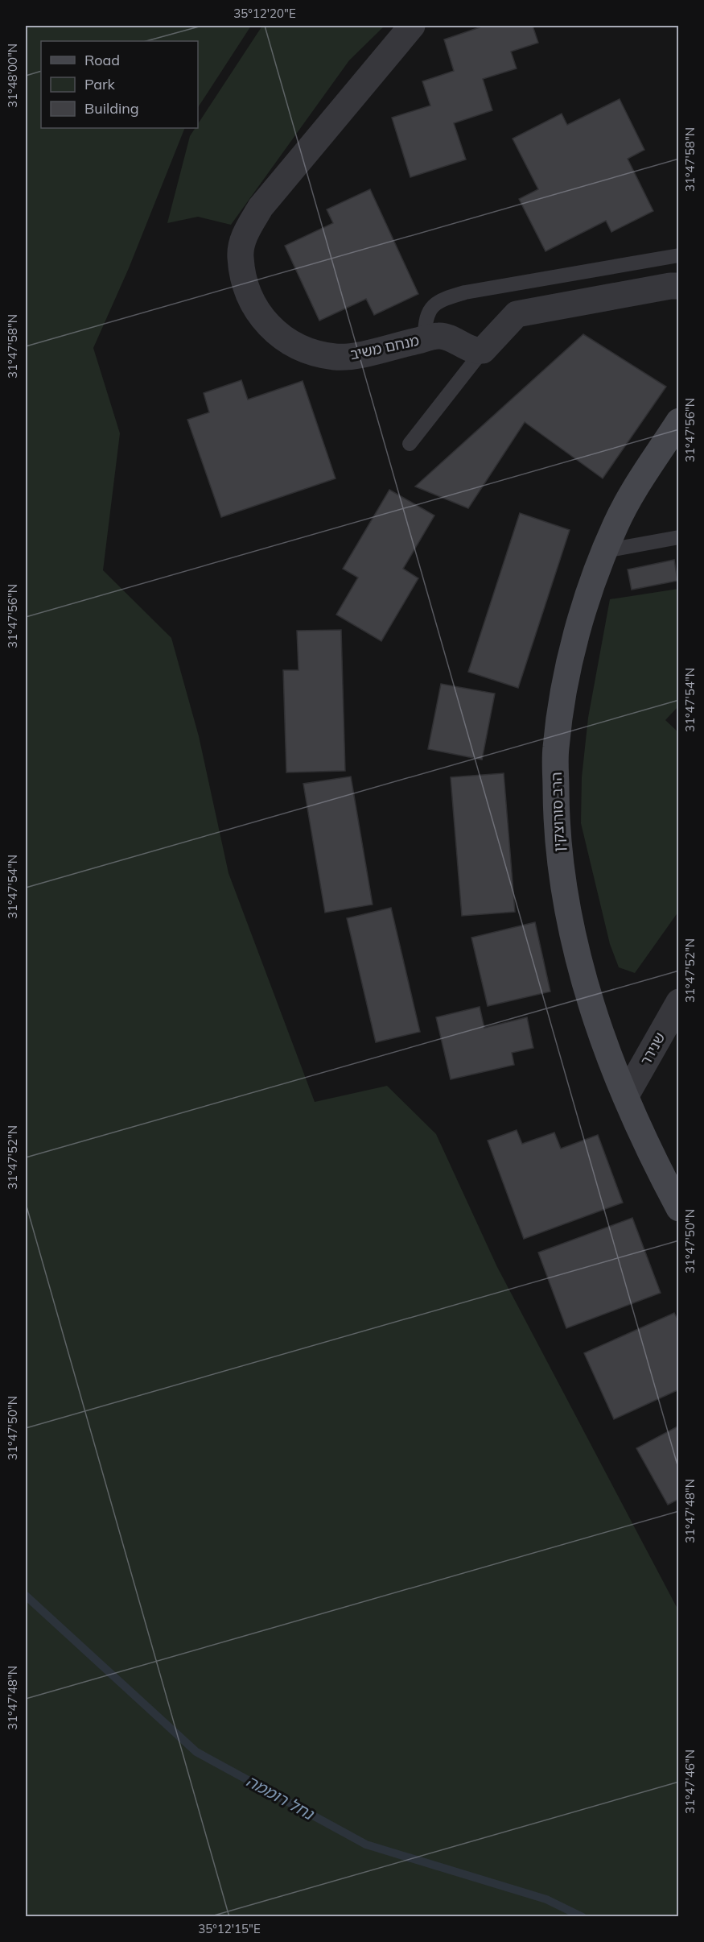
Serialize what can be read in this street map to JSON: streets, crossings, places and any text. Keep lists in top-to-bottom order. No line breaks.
{"streets":{"street":["מנחם משיב","הרב סורוצקין","שנירר"]},"crossings":[["הרב סורוצקין","שנירר"]],"water":["נחל רוממה"],"legend":["Road","Park","Building"],"coordinates":["35°12'20\"E","31°48'00\"N","31°47'58\"N","31°47'56\"N","31°47'54\"N","31°47'52\"N","31°47'50\"N","31°47'48\"N","31°47'46\"N","35°12'15\"E"]}
